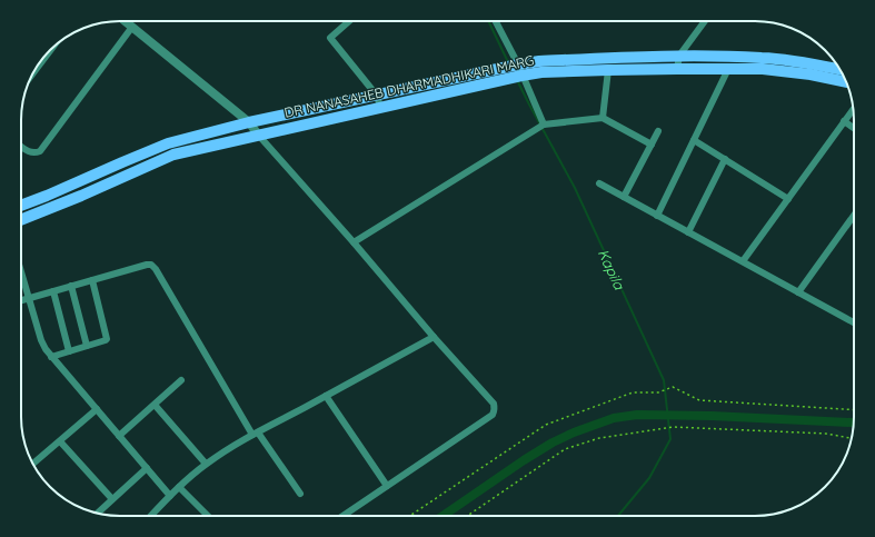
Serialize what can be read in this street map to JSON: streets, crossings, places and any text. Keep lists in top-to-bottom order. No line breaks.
{"streets":{"main road":["DR NANASAHEB DHARMADHIKARI MARG"]},"water":["Kapila"]}
